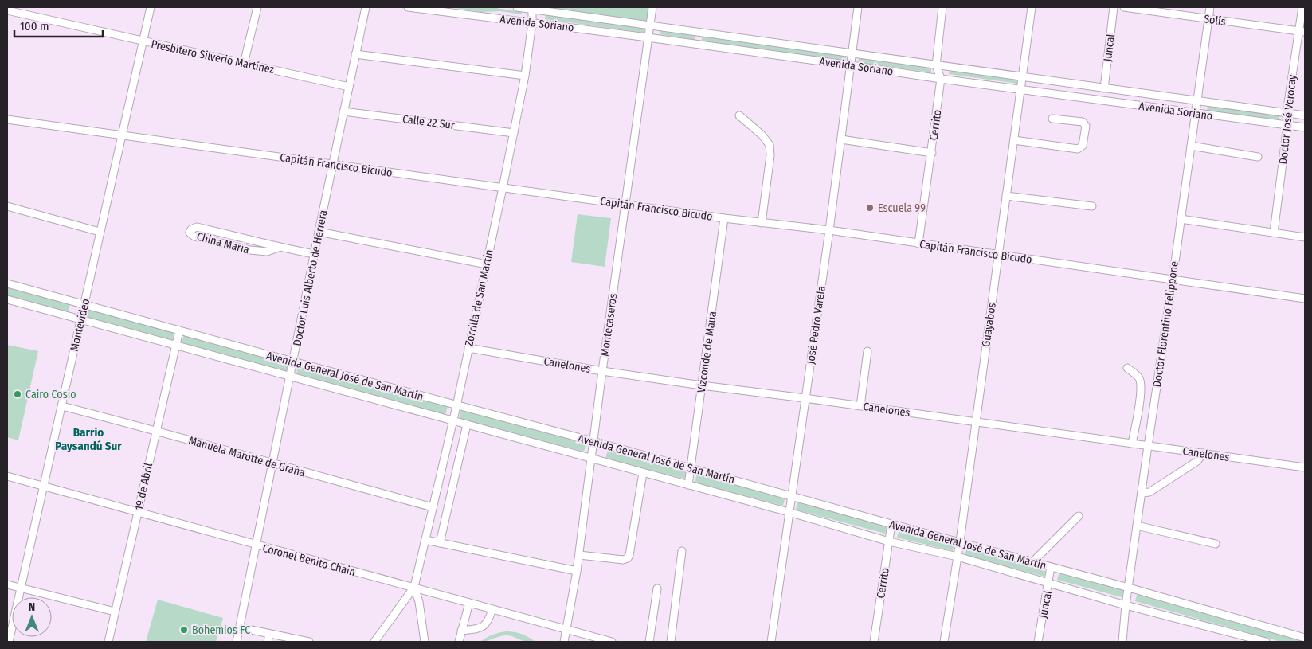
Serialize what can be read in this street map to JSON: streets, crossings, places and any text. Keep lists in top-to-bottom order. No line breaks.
{"streets":{"street":["Solís","Avenida Soriano","Juncal","Presbítero Silverio Martínez","Doctor José Verocay","Calle 22 Sur","Cerrito","Capitán Francisco Bicudo","China María","Doctor Luis Alberto de Herrera","Zorrilla de San Martín","Doctor Florentino Felippone","Montevideo","Montecaseros","José Pedro Varela","Guayabos","Vizconde de Maua","Canelones","Avenida General José de San Martín","Manuela Marotte de Graña","19 de Abril","Coronel Benito Chain"]},"crossings":[["Solís","Doctor José Verocay"],["Solís","Doctor Florentino Felippone"],["Avenida Soriano","Juncal"],["Avenida Soriano","Doctor José Verocay"],["Avenida Soriano","Cerrito"],["Avenida Soriano","Zorrilla de San Martín"],["Avenida Soriano","Doctor Florentino Felippone"],["Avenida Soriano","Montecaseros"],["Avenida Soriano","José Pedro Varela"],["Avenida Soriano","Guayabos"],["Juncal","Avenida General José de San Martín"],["Presbítero Silverio Martínez","Doctor Luis Alberto de Herrera"],["Presbítero Silverio Martínez","Montevideo"],["Calle 22 Sur","Doctor Luis Alberto de Herrera"],["Calle 22 Sur","Zorrilla de San Martín"],["Cerrito","Capitán Francisco Bicudo"],["Cerrito","Avenida General José de San Martín"],["Capitán Francisco Bicudo","Doctor Luis Alberto de Herrera"],["Capitán Francisco Bicudo","Zorrilla de San Martín"],["Capitán Francisco Bicudo","Doctor Florentino Felippone"],["Capitán Francisco Bicudo","Montevideo"],["Capitán Francisco Bicudo","Montecaseros"],["Capitán Francisco Bicudo","José Pedro Varela"],["Capitán Francisco Bicudo","Guayabos"],["Capitán Francisco Bicudo","Vizconde de Maua"],["China María","Doctor Luis Alberto de Herrera"],["Doctor Luis Alberto de Herrera","Avenida General José de San Martín"],["Doctor Luis Alberto de Herrera","Manuela Marotte de Graña"],["Doctor Luis Alberto de Herrera","Coronel Benito Chain"],["Zorrilla de San Martín","Canelones"],["Zorrilla de San Martín","Avenida General José de San Martín"],["Zorrilla de San Martín","Manuela Marotte de Graña"],["Zorrilla de San Martín","Coronel Benito Chain"],["Doctor Florentino Felippone","Canelones"],["Doctor Florentino Felippone","Avenida General José de San Martín"],["Montevideo","Avenida General José de San Martín"],["Montevideo","Manuela Marotte de Graña"],["Montevideo","Coronel Benito Chain"],["Montecaseros","Canelones"],["Montecaseros","Avenida General José de San Martín"],["Montecaseros","Coronel Benito Chain"],["José Pedro Varela","Canelones"],["José Pedro Varela","Avenida General José de San Martín"],["Guayabos","Canelones"],["Guayabos","Avenida General José de San Martín"],["Vizconde de Maua","Canelones"],["Vizconde de Maua","Avenida General José de San Martín"],["Avenida General José de San Martín","19 de Abril"],["Manuela Marotte de Graña","19 de Abril"],["19 de Abril","Coronel Benito Chain"]],"districts":["Barrio Paysandú Sur"],"places":["Escuela 99","Cairo Cosio","Bohemios FC"],"scale_bar":"100 m","north":"top"}
